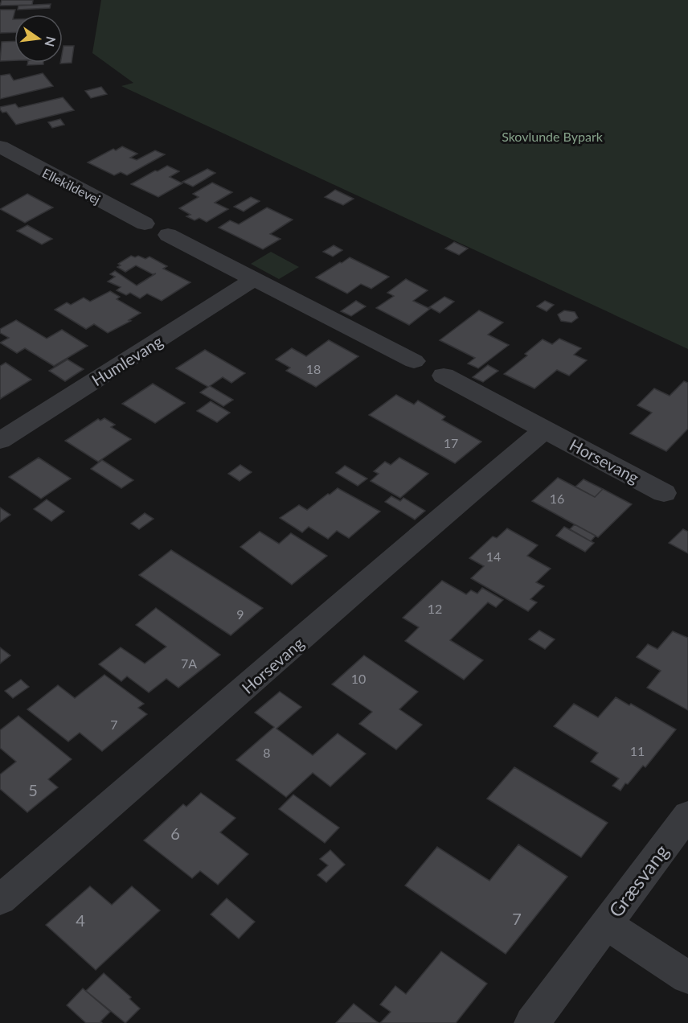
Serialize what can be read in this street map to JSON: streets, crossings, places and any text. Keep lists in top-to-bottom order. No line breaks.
{"streets":{"street":["Ellekildevej","Humlevang","Horsevang","Græsvang"]},"parks":["Skovlunde Bypark"],"house_numbers":["18","17","16","14","12","9","7A","10","7","11","8","5","6","7","4"],"north":"right"}
